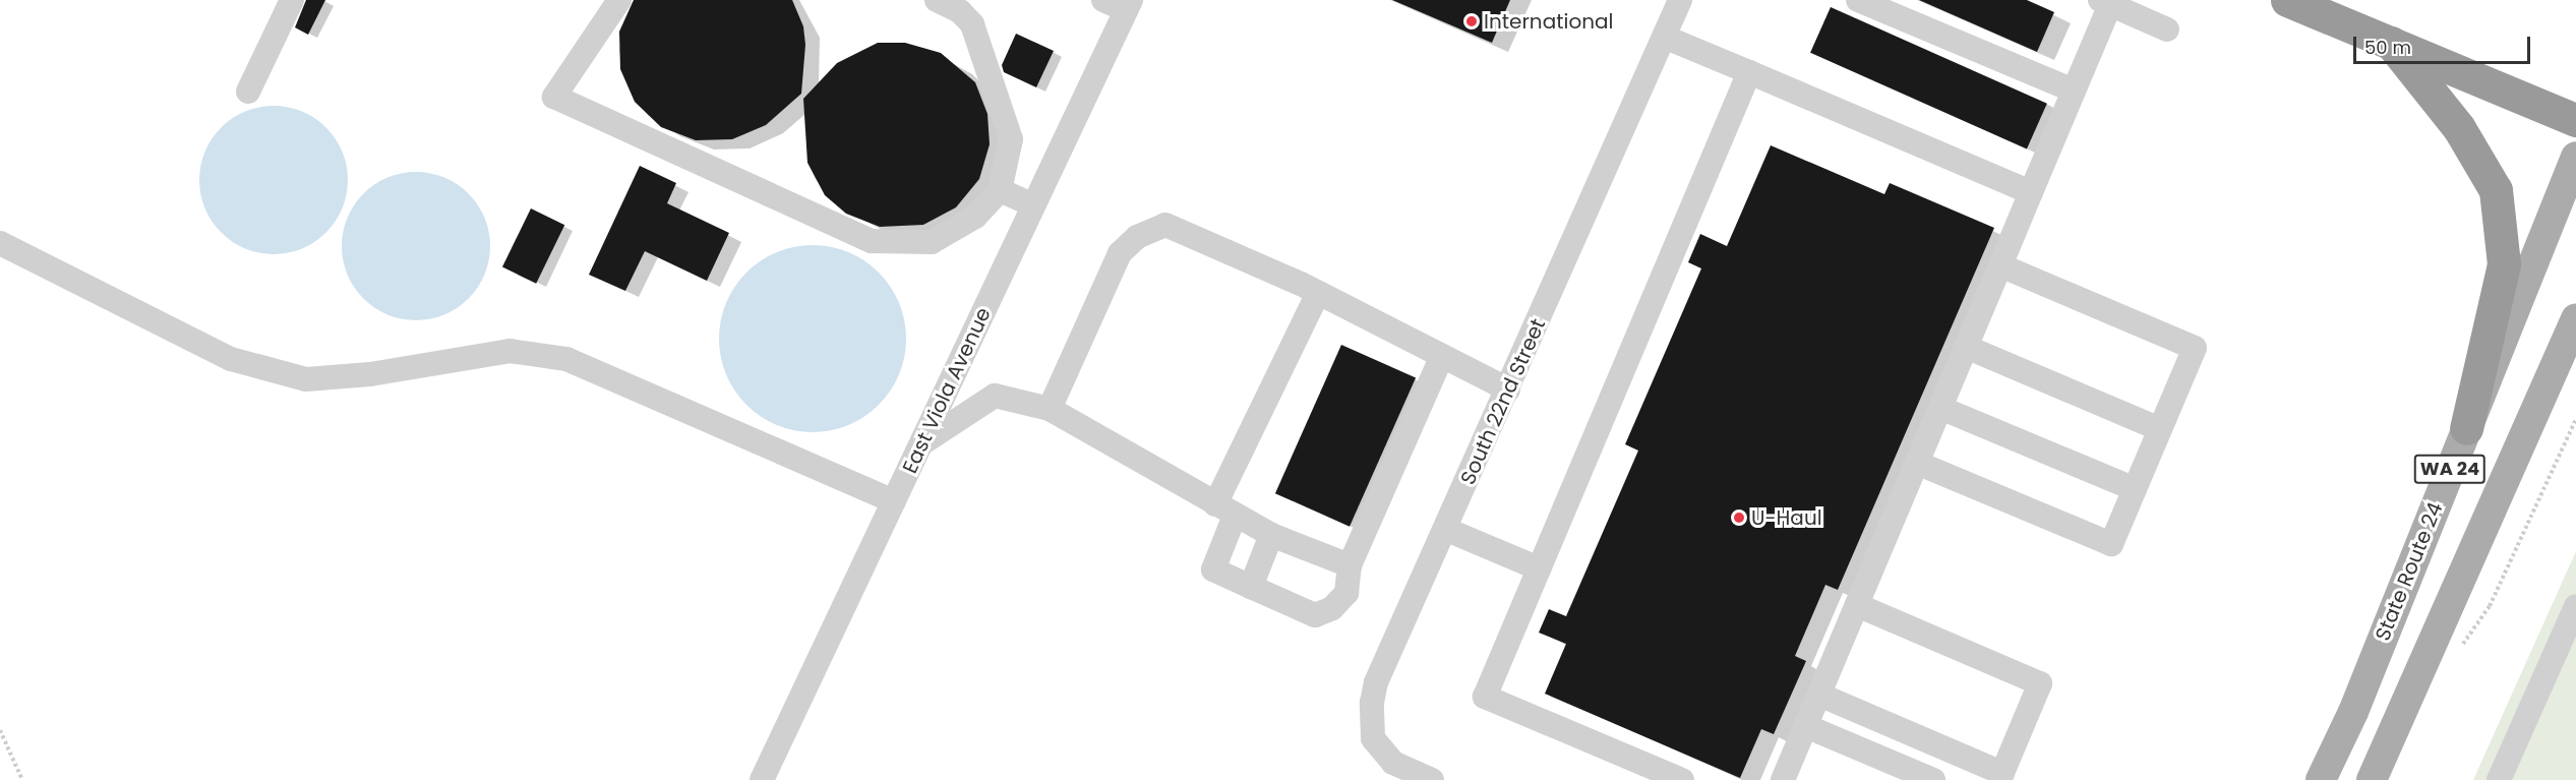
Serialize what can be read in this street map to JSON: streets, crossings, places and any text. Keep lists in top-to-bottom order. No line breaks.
{"streets":{"highway":["WA 24"],"main road":["State Route 24"],"street":["East Viola Avenue","South 22nd Street"]},"crossings":[["WA 24","State Route 24"]],"places":["International","U-Haul"],"scale_bar":"50 m"}
